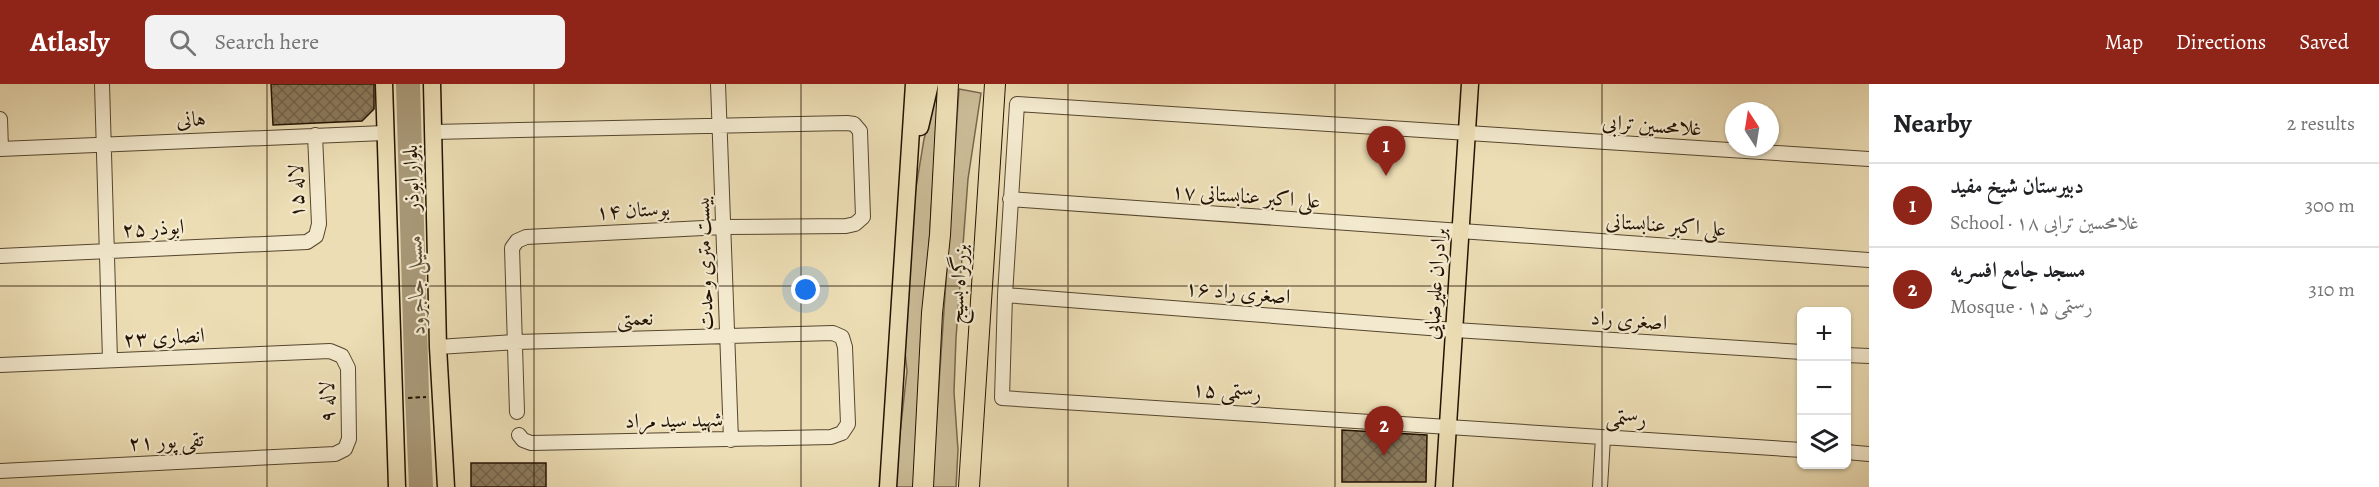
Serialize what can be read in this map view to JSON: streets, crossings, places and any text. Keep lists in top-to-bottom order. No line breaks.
{"streets":{"highway":["بزرگراه بسیج"],"main road":["بلوار ابوذر","برادران علیرضایی"],"street":["هانی","غلامحسین ترابی","لاله ۱۵","علی اکبر عنابستانی ۱۷","بوستان ۱۴","علی اکبر عنابستانی","ابوذر ۲۵","بیست متری وحدت","اصغری راد ۱۶","نعمتی","اصغری راد","انصاری ۲۳","رستمی ۱۵","لاله ۹","رستمی","شهید سید مراد","تقی پور ۲۱"]},"crossings":[["هانی","بلوار ابوذر"],["هانی","لاله ۱۵"],["غلامحسین ترابی","علی اکبر عنابستانی ۱۷"],["غلامحسین ترابی","برادران علیرضایی"],["بلوار ابوذر","نعمتی"],["لاله ۱۵","ابوذر ۲۵"],["علی اکبر عنابستانی ۱۷","علی اکبر عنابستانی"],["علی اکبر عنابستانی ۱۷","برادران علیرضایی"],["بوستان ۱۴","بیست متری وحدت"],["بوستان ۱۴","نعمتی"],["علی اکبر عنابستانی","برادران علیرضایی"],["بیست متری وحدت","نعمتی"],["بیست متری وحدت","شهید سید مراد"],["برادران علیرضایی","اصغری راد ۱۶"],["برادران علیرضایی","اصغری راد"],["برادران علیرضایی","رستمی ۱۵"],["برادران علیرضایی","رستمی"],["اصغری راد ۱۶","اصغری راد"],["اصغری راد ۱۶","رستمی ۱۵"],["نعمتی","شهید سید مراد"],["انصاری ۲۳","لاله ۹"],["رستمی ۱۵","رستمی"],["لاله ۹","تقی پور ۲۱"]],"water":["مسیل جاجرود"],"north":"top","page":{"header":"Atlasly","search":"Search here","nav":["Map","Directions","Saved"],"heading":["Nearby","2 results"],"pins":["1","2"],"list":[{"mark":"1","name":"دبیرستان شیخ مفید","note":"School · غلامحسین ترابی ۱۸","value":"300 m"},{"mark":"2","name":"مسجد جامع افسریه","note":"Mosque · رستمی ۱۵","value":"310 m"}],"map_buttons":["+","−"]}}
